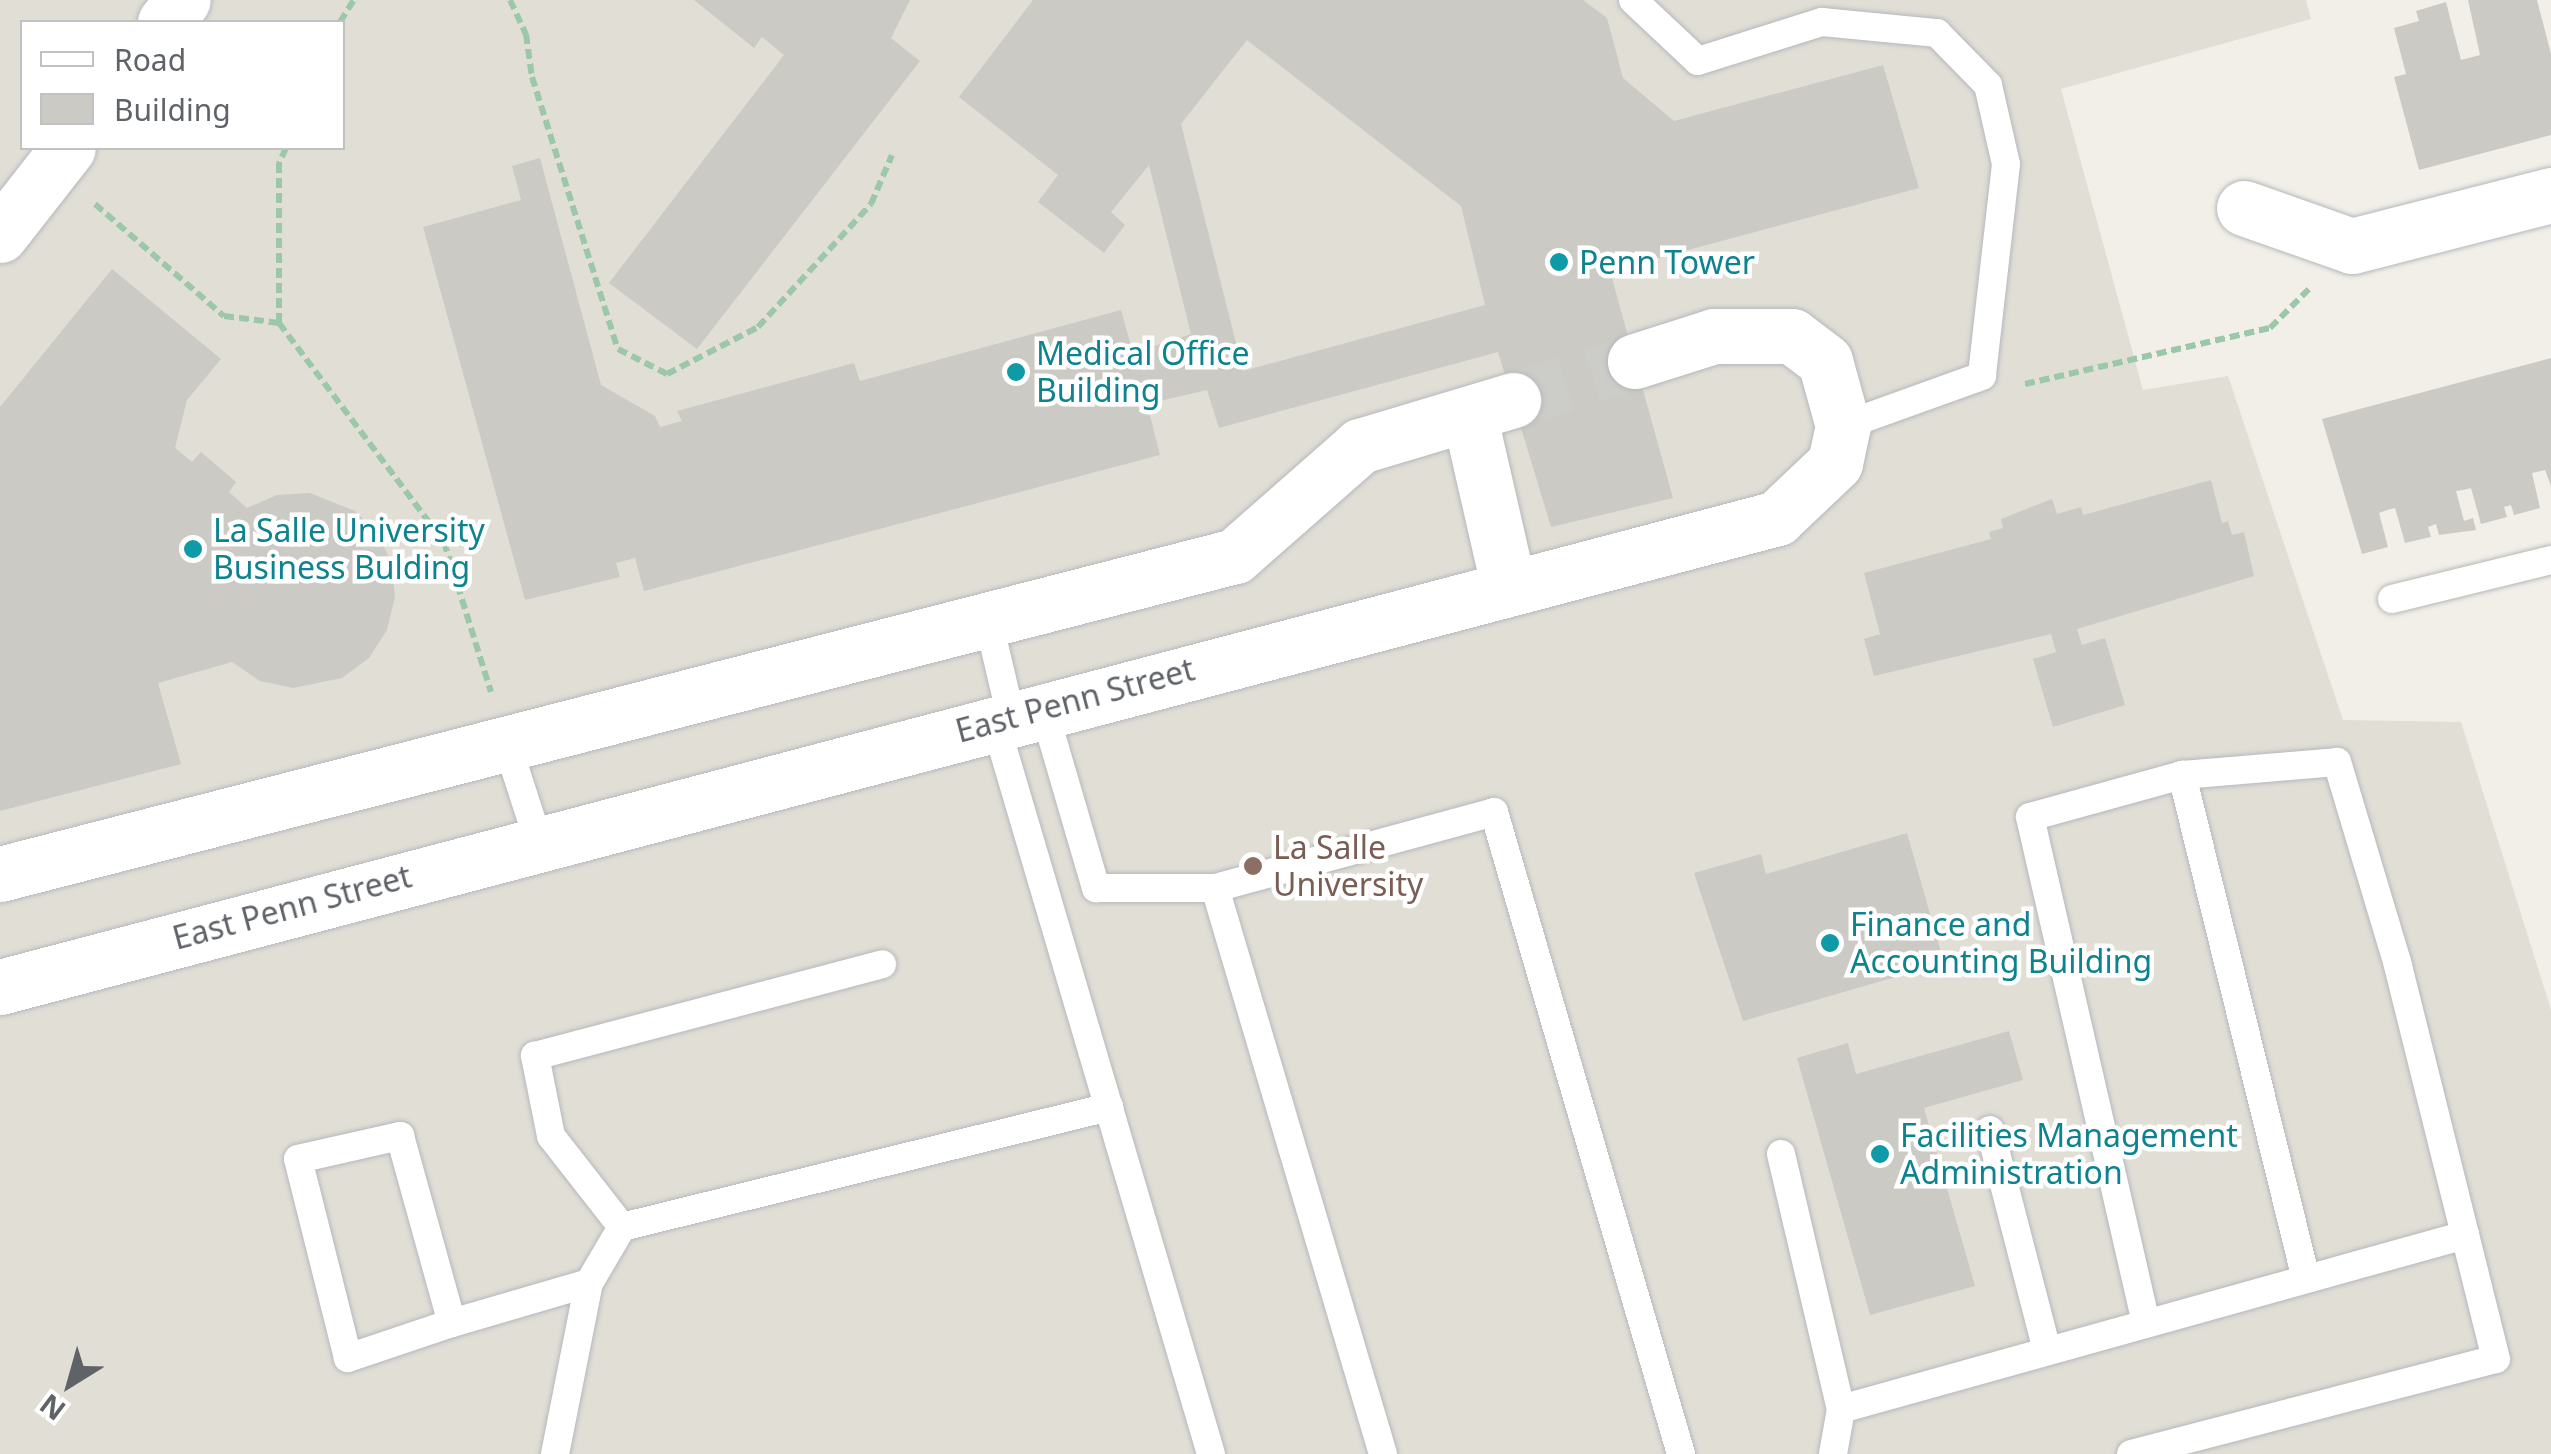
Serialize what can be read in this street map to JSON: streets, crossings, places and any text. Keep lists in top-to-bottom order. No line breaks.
{"streets":{"street":["East Penn Street"]},"places":["Penn Tower","Medical Office Building","La Salle University Business Bulding","La Salle University","Finance and Accounting Building","Facilities Management Administration"],"legend":["Road","Building"],"north":"bottom left"}
